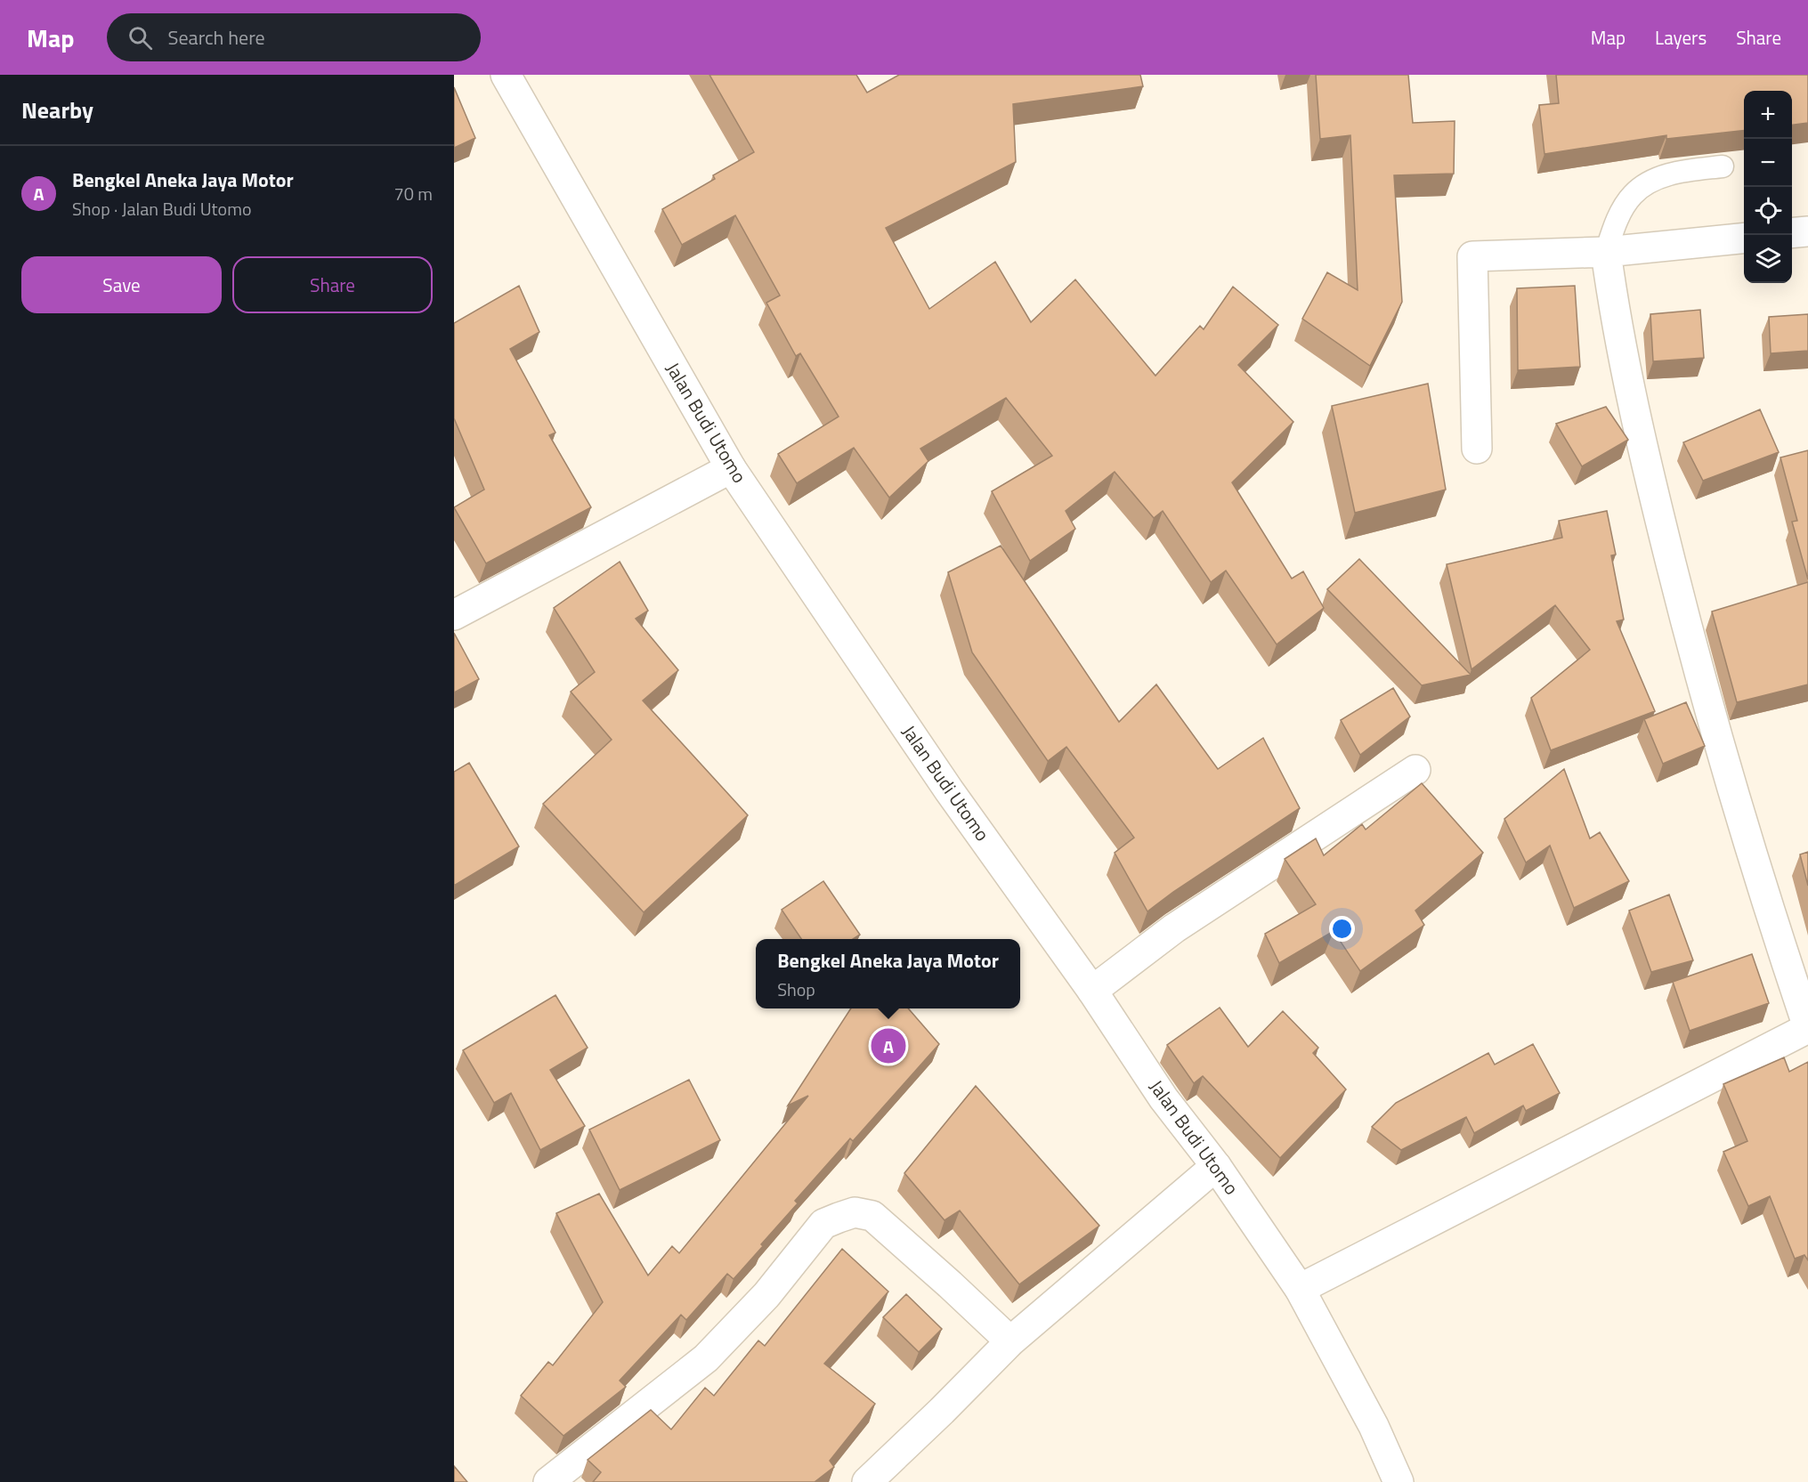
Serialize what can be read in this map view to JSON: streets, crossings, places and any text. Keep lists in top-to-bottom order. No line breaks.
{"streets":{"street":["Jalan Budi Utomo"]},"page":{"header":"Map","search":"Search here","nav":["Map","Layers","Share"],"heading":"Nearby","map_buttons":["+","−"],"list":[{"mark":"A","name":"Bengkel Aneka Jaya Motor","note":"Shop · Jalan Budi Utomo","value":"70 m"}],"buttons":["Save","Share"],"popup":["Bengkel Aneka Jaya Motor","Shop"],"pins":"A"}}
